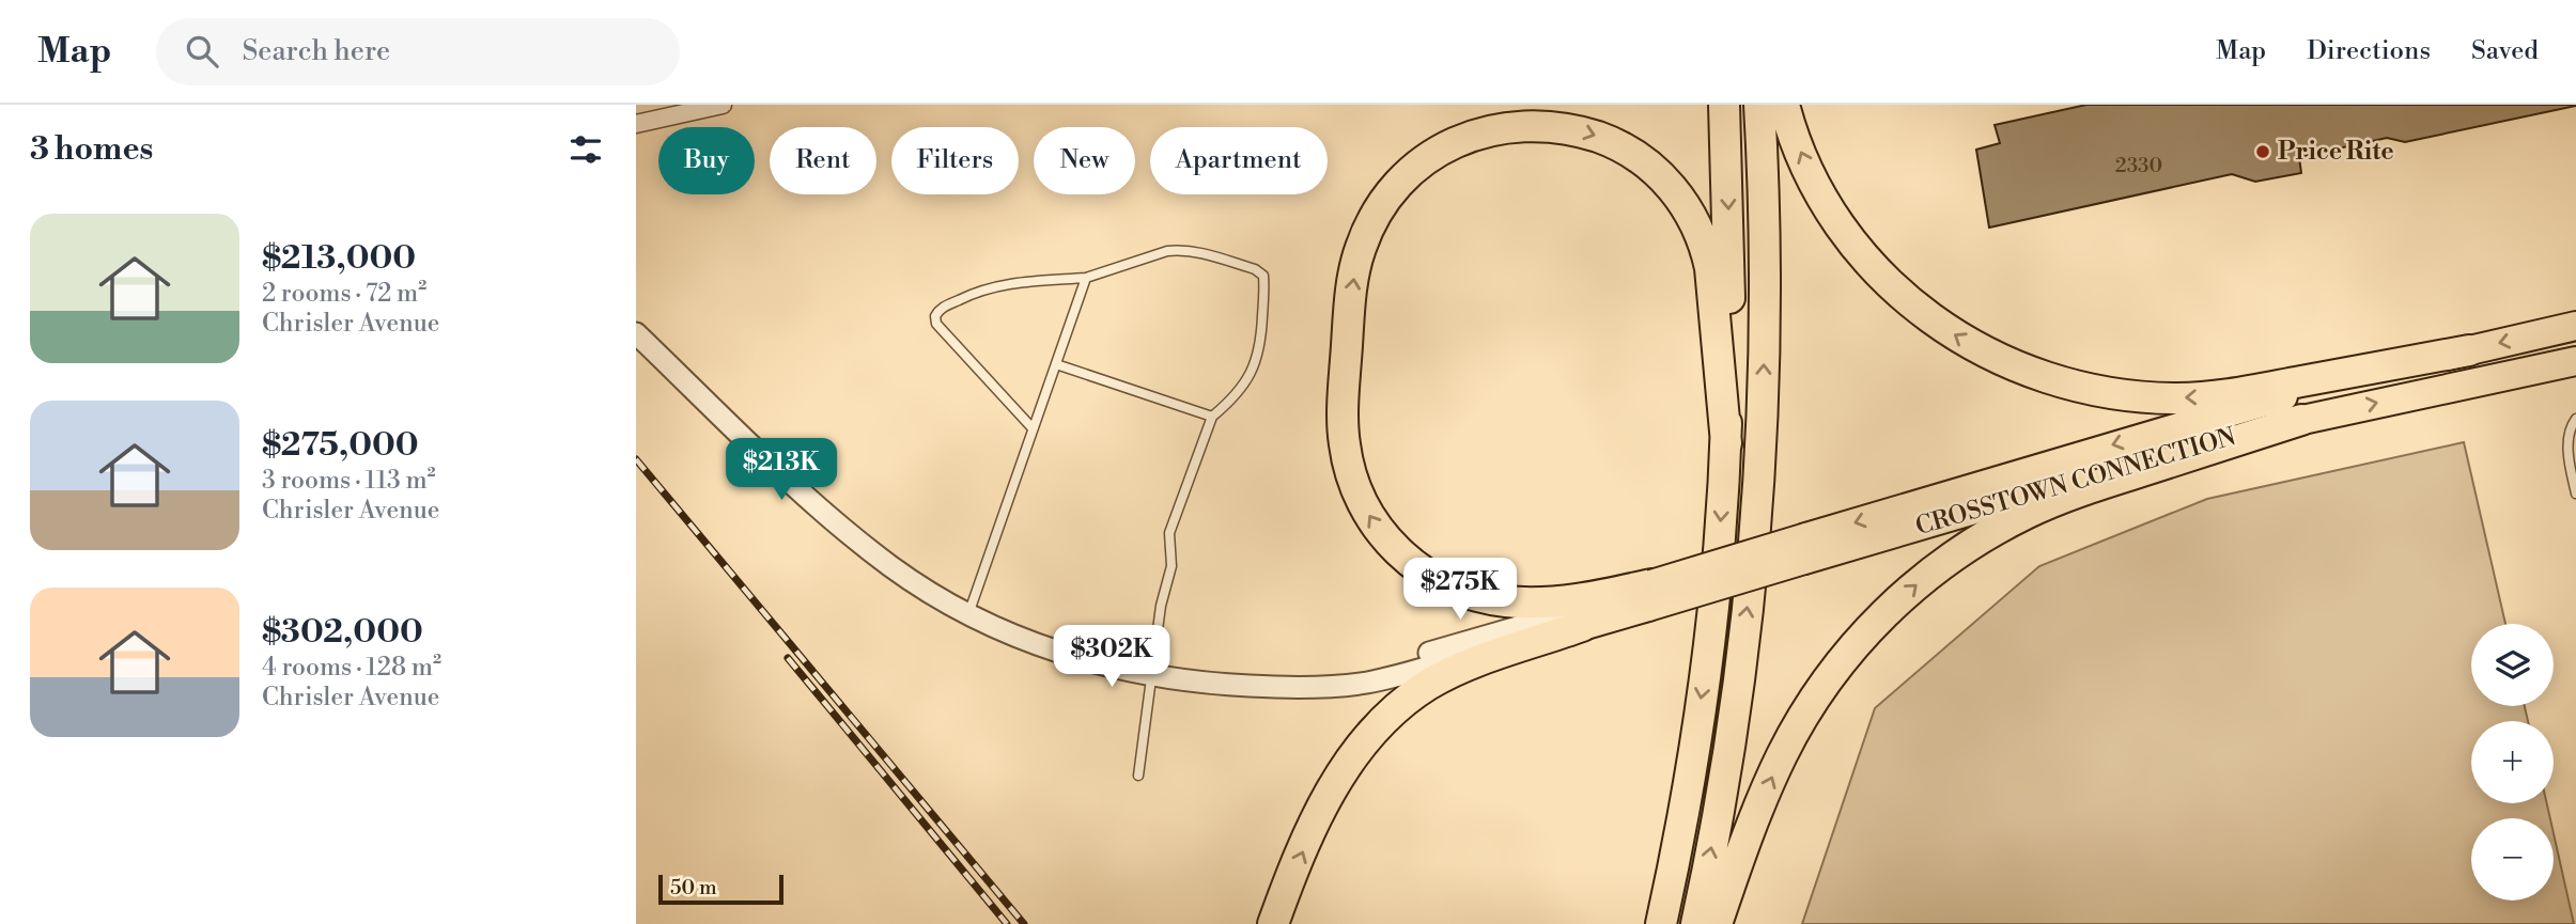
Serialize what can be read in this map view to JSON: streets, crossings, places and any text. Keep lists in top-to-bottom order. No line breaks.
{"streets":{"highway":["CROSSTOWN CONNECTION"]},"places":["Price Rite"],"house_numbers":["2330"],"scale_bar":"50 m","page":{"header":"Map","search":"Search here","nav":["Map","Directions","Saved"],"heading":"3 homes","chip":["Buy","Rent","Filters","New","Apartment"],"list":[{"name":"$213,000","note":"2 rooms · 72 m² · Chrisler Avenue"},{"name":"$275,000","note":"3 rooms · 113 m² · Chrisler Avenue"},{"name":"$302,000","note":"4 rooms · 128 m² · Chrisler Avenue"}],"price":["$213K","$275K","$302K"],"map_buttons":["+","−"],"scale":"50 m"}}
